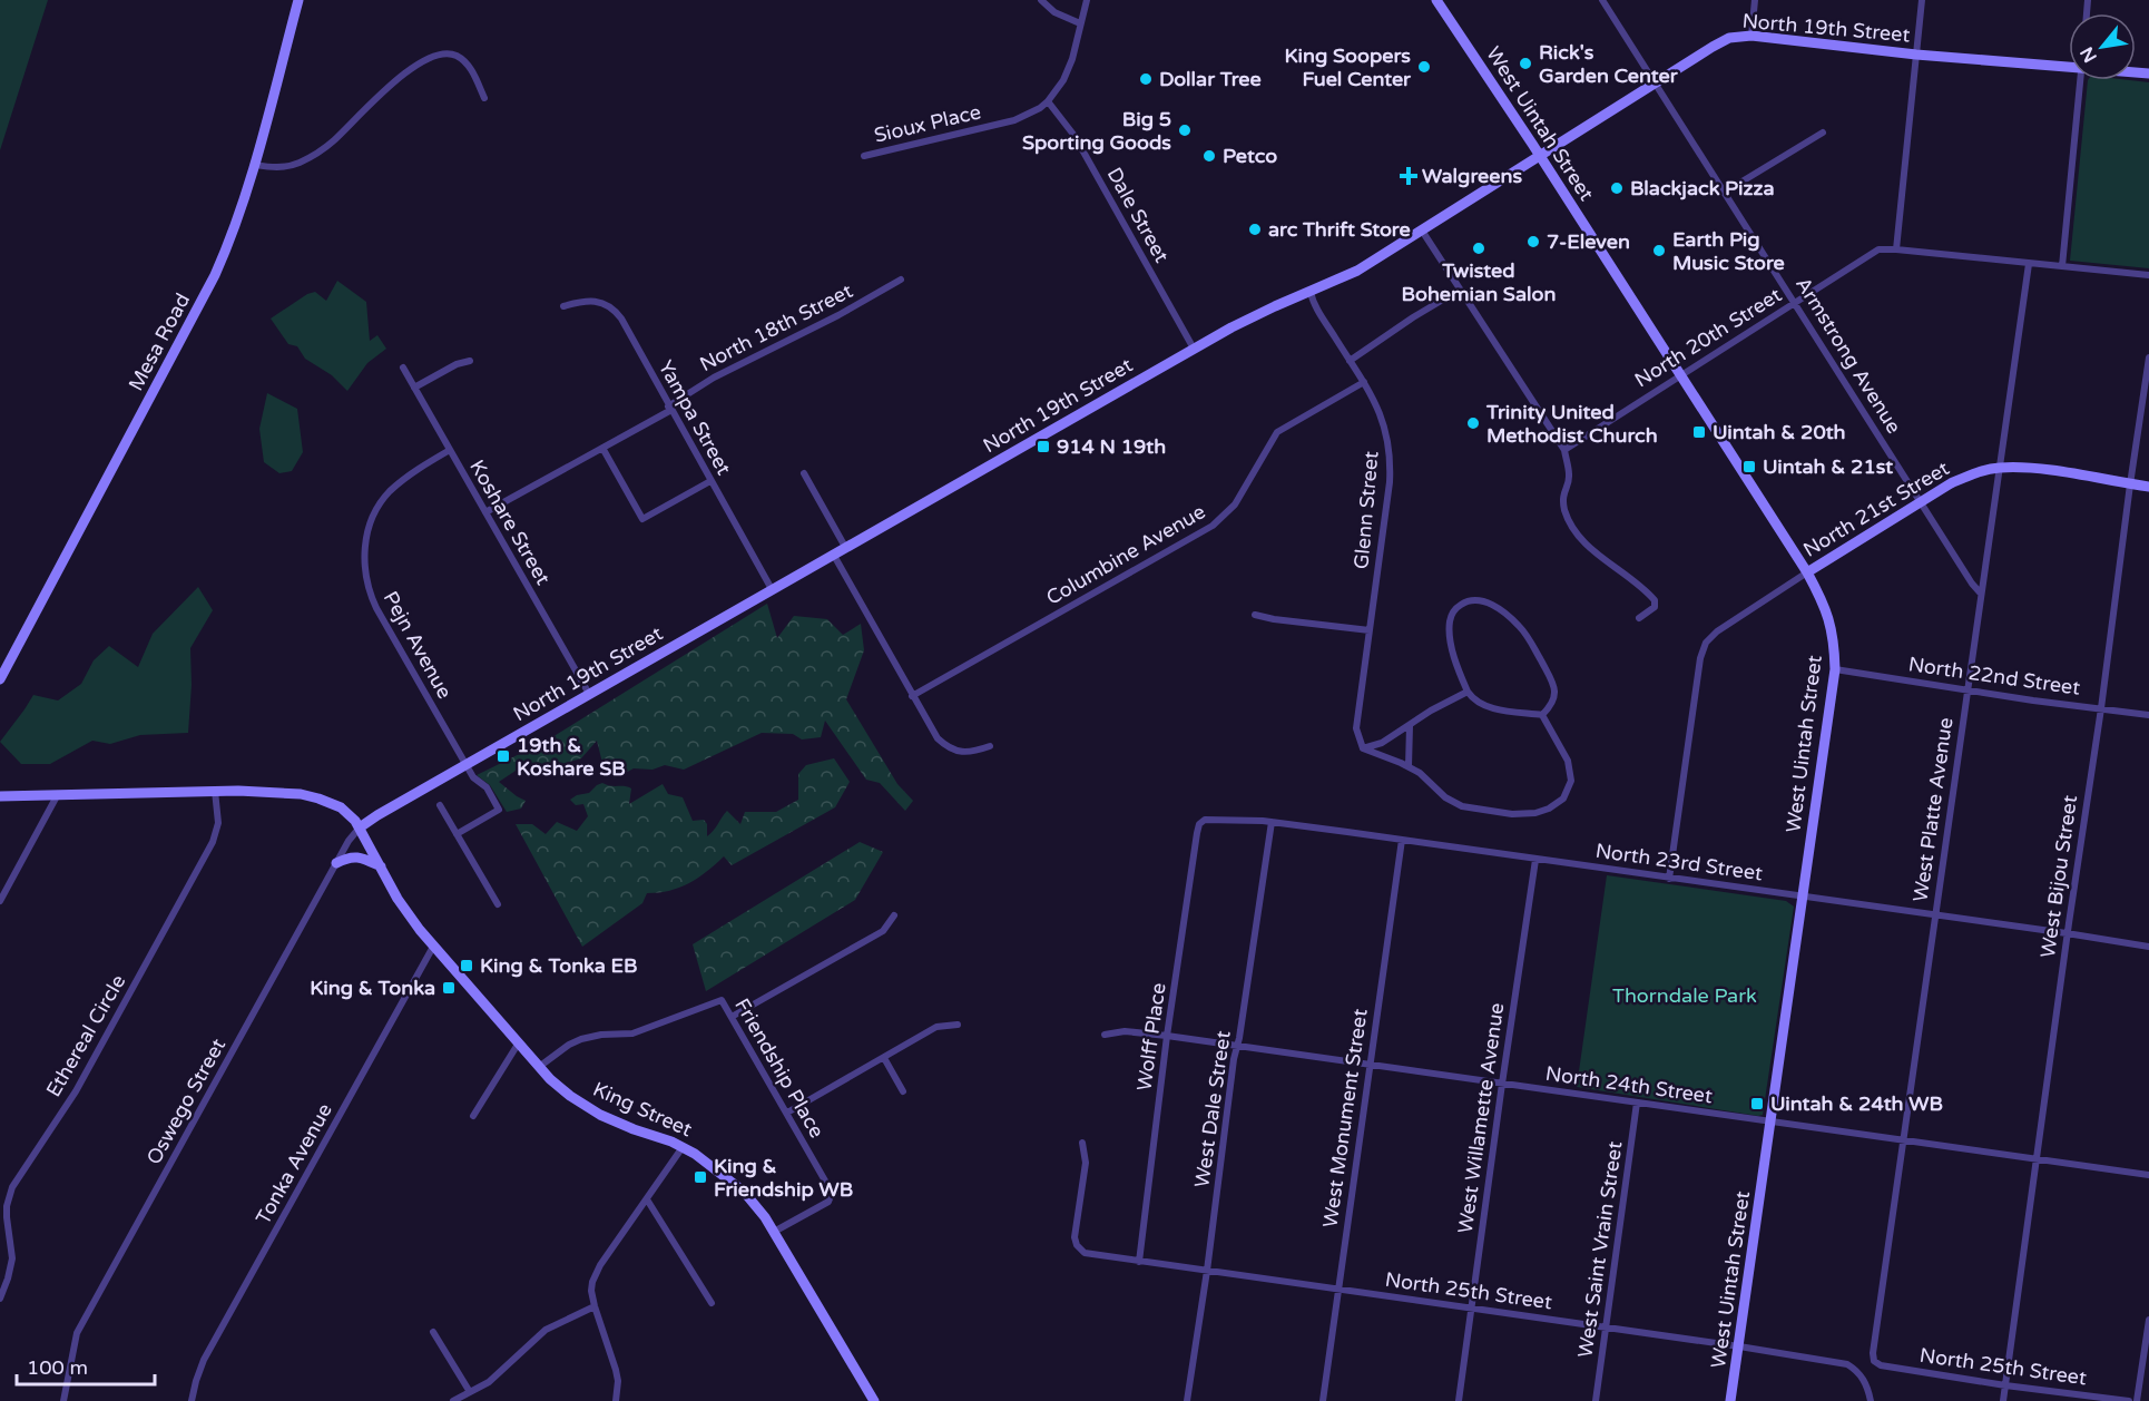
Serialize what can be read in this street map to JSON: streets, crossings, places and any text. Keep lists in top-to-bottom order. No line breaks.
{"streets":{"street":["North 19th Street","Sioux Place","West Uintah Street","Dale Street","North 18th Street","North 20th Street","Mesa Road","Armstrong Avenue","Yampa Street","North 21st Street","Glenn Street","Koshare Street","Columbine Avenue","Pejn Avenue","North 22nd Street","West Platte Avenue","North 23rd Street","West Bijou Street","Ethereal Circle","Wolff Place","Friendship Place","North 24th Street","Oswego Street","King Street","West Dale Street","West Monument Street","West Willamette Avenue","Tonka Avenue","West Saint Vrain Street","North 25th Street"]},"crossings":[["North 19th Street","West Uintah Street"],["North 19th Street","Dale Street"],["North 19th Street","Armstrong Avenue"],["North 19th Street","Yampa Street"],["North 19th Street","Glenn Street"],["North 19th Street","Koshare Street"],["North 19th Street","Pejn Avenue"],["North 19th Street","Oswego Street"],["North 19th Street","King Street"],["Sioux Place","Dale Street"],["West Uintah Street","North 20th Street"],["West Uintah Street","North 21st Street"],["West Uintah Street","North 22nd Street"],["West Uintah Street","North 23rd Street"],["West Uintah Street","North 24th Street"],["West Uintah Street","North 25th Street"],["North 18th Street","Yampa Street"],["North 18th Street","Koshare Street"],["North 20th Street","Armstrong Avenue"],["North 20th Street","West Platte Avenue"],["Armstrong Avenue","North 21st Street"],["Armstrong Avenue","West Platte Avenue"],["North 21st Street","West Platte Avenue"],["North 21st Street","North 23rd Street"],["North 21st Street","West Bijou Street"],["Glenn Street","Columbine Avenue"],["Koshare Street","Pejn Avenue"],["North 22nd Street","West Platte Avenue"],["North 22nd Street","West Bijou Street"],["West Platte Avenue","North 23rd Street"],["West Platte Avenue","North 24th Street"],["West Platte Avenue","North 25th Street"],["North 23rd Street","West Bijou Street"],["North 23rd Street","Wolff Place"],["North 23rd Street","West Dale Street"],["North 23rd Street","West Monument Street"],["North 23rd Street","West Willamette Avenue"],["West Bijou Street","North 24th Street"],["West Bijou Street","North 25th Street"],["Wolff Place","North 24th Street"],["Wolff Place","North 25th Street"],["Friendship Place","King Street"],["North 24th Street","West Dale Street"],["North 24th Street","West Monument Street"],["North 24th Street","West Willamette Avenue"],["North 24th Street","West Saint Vrain Street"],["Oswego Street","King Street"],["King Street","Tonka Avenue"],["West Dale Street","North 25th Street"],["West Monument Street","North 25th Street"],["West Willamette Avenue","North 25th Street"],["West Saint Vrain Street","North 25th Street"]],"parks":["Thorndale Park"],"places":{"other":["Rick's Garden Center","King Soopers Fuel Center","Dollar Tree","Big 5 Sporting Goods","Petco","Blackjack Pizza","arc Thrift Store","7-Eleven","Twisted Bohemian Salon","Earth Pig Music Store","Trinity United Methodist Church"],"health":["Walgreens"],"transit":["Uintah & 20th","914 N 19th","Uintah & 21st","19th & Koshare SB","King & Tonka EB","King & Tonka","Uintah & 24th WB","King & Friendship WB"]},"scale_bar":"100 m","north":"bottom left"}
